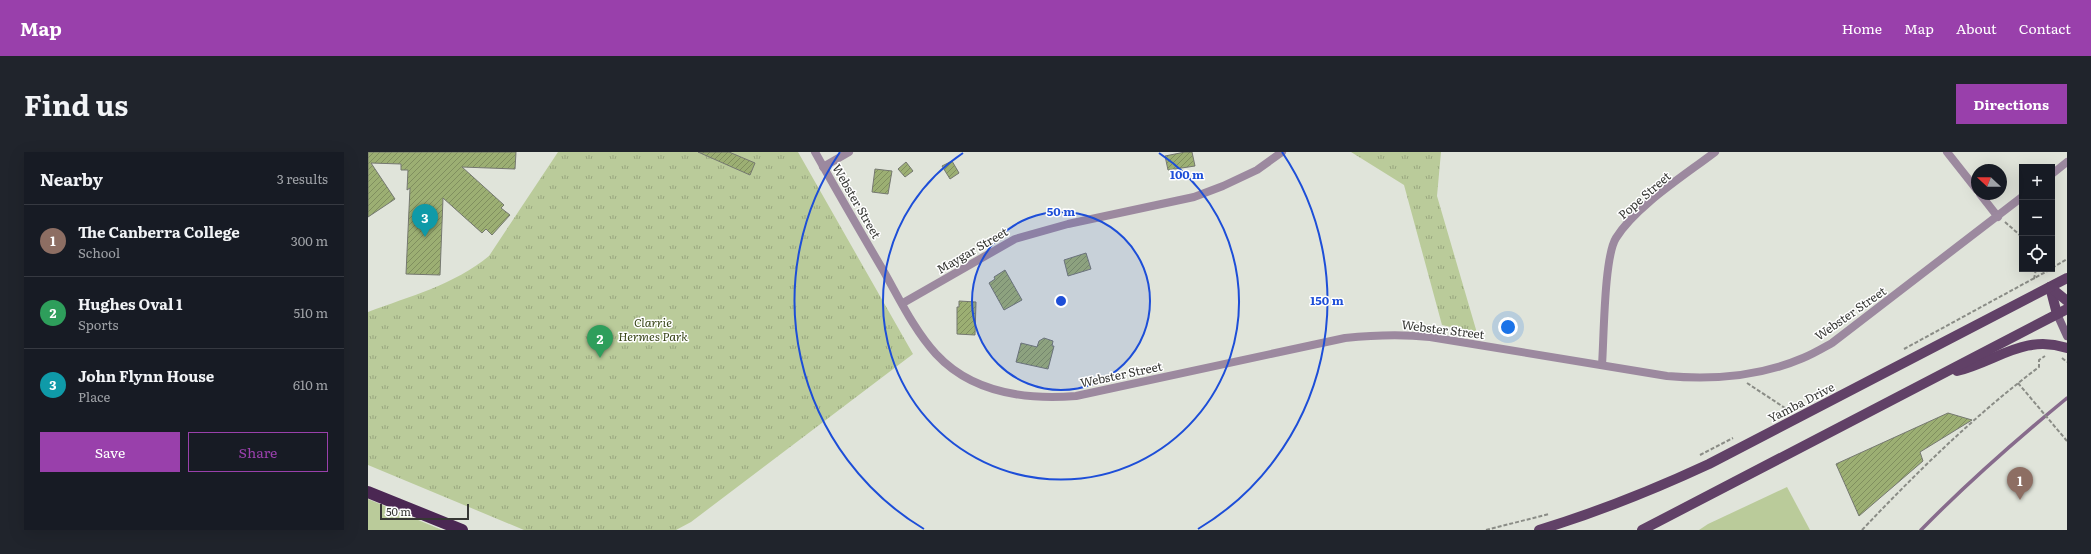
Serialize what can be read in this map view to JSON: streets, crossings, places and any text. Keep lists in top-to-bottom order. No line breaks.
{"streets":{"main road":["Yamba Drive"],"street":["Pope Street","Webster Street","Maygar Street"]},"crossings":[["Pope Street","Webster Street"],["Webster Street","Maygar Street"]],"parks":["Clarrie Hermes Park"],"scale_bar":"50 m","north":"left","page":{"header":"Map","nav":["Home","Map","About","Contact"],"title":"Find us","buttons":["Directions",["Save","Share"]],"heading":["Nearby","3 results"],"map_buttons":["+","−"],"list":[{"mark":"1","name":"The Canberra College","note":"School","value":"300 m"},{"mark":"2","name":"Hughes Oval 1","note":"Sports","value":"510 m"},{"mark":"3","name":"John Flynn House","note":"Place","value":"610 m"}],"pins":["3","2","1"],"scale":"50 m"},"rings":["100 m","50 m","150 m"]}
